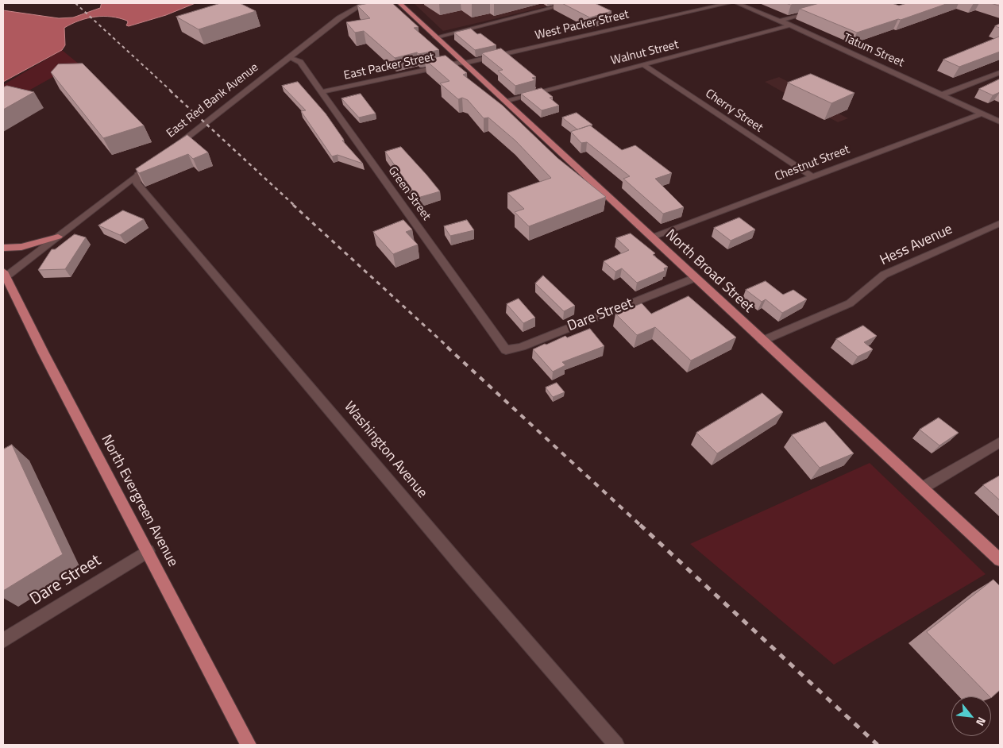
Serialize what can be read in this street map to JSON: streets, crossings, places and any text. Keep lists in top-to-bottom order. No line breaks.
{"streets":{"main road":["North Broad Street","North Evergreen Avenue"],"street":["West Packer Street","Tatum Street","Walnut Street","East Packer Street","East Red Bank Avenue","Cherry Street","Chestnut Street","Green Street","Hess Avenue","Dare Street","Washington Avenue"]},"crossings":[["West Packer Street","East Packer Street"],["West Packer Street","North Broad Street"],["Tatum Street","Walnut Street"],["Tatum Street","Chestnut Street"],["Walnut Street","Cherry Street"],["Walnut Street","North Broad Street"],["East Packer Street","Green Street"],["East Packer Street","North Broad Street"],["East Red Bank Avenue","Green Street"],["Cherry Street","Chestnut Street"],["Chestnut Street","North Broad Street"],["Green Street","Dare Street"],["Hess Avenue","North Broad Street"],["North Broad Street","Dare Street"],["Dare Street","North Evergreen Avenue"]],"north":"bottom right"}
